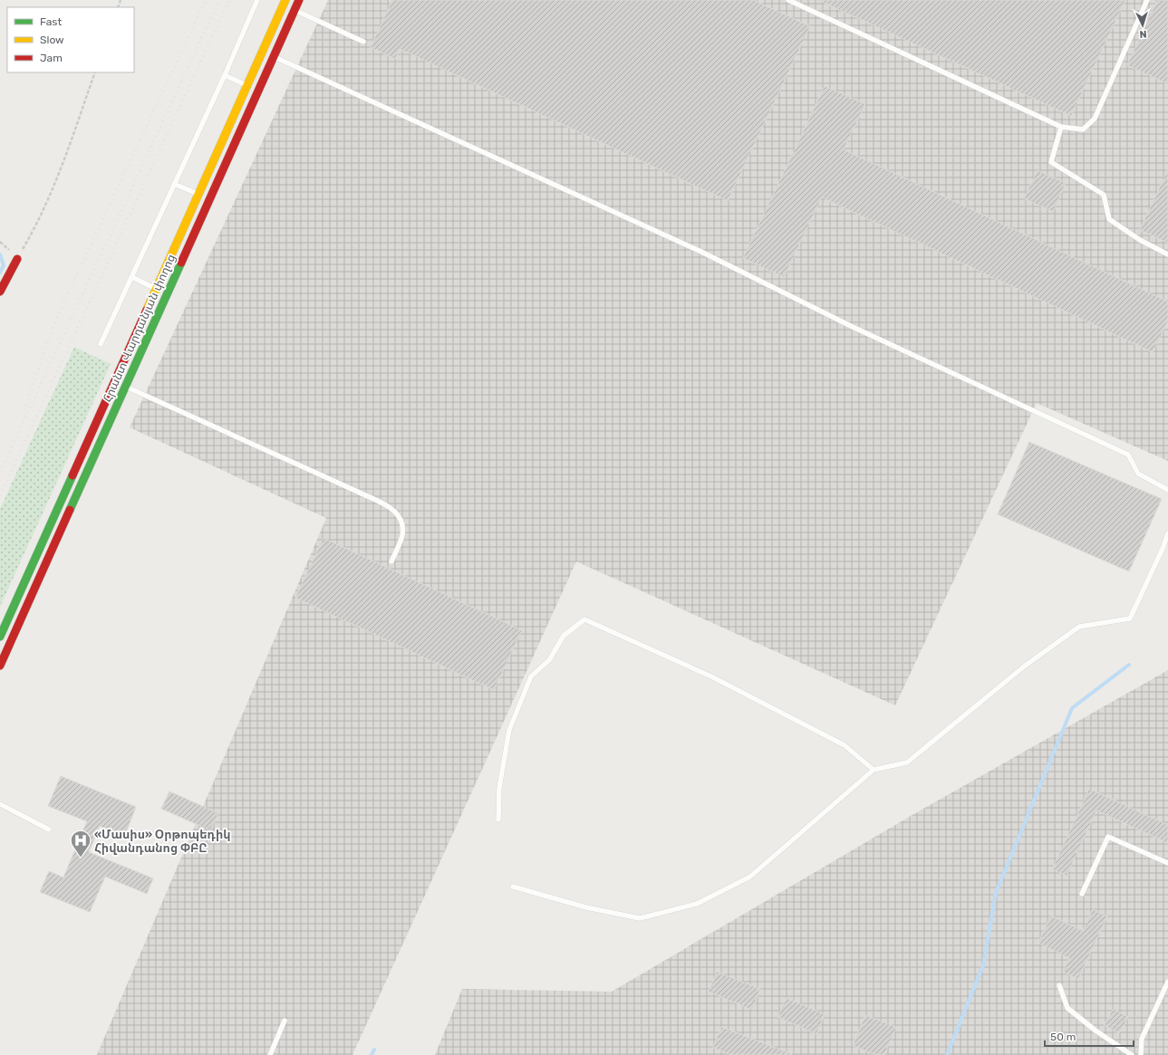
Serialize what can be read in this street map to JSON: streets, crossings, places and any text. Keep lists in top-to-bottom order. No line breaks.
{"streets":{"main road":["Հրանտ Վարդանյան փողոց"]},"places":{"hospital":["«Մասիս» Օրթոպեդիկ Հիվանդանոց ՓԲԸ"]},"legend":["Fast","Slow","Jam"],"scale_bar":"50 m","north":"bottom"}
